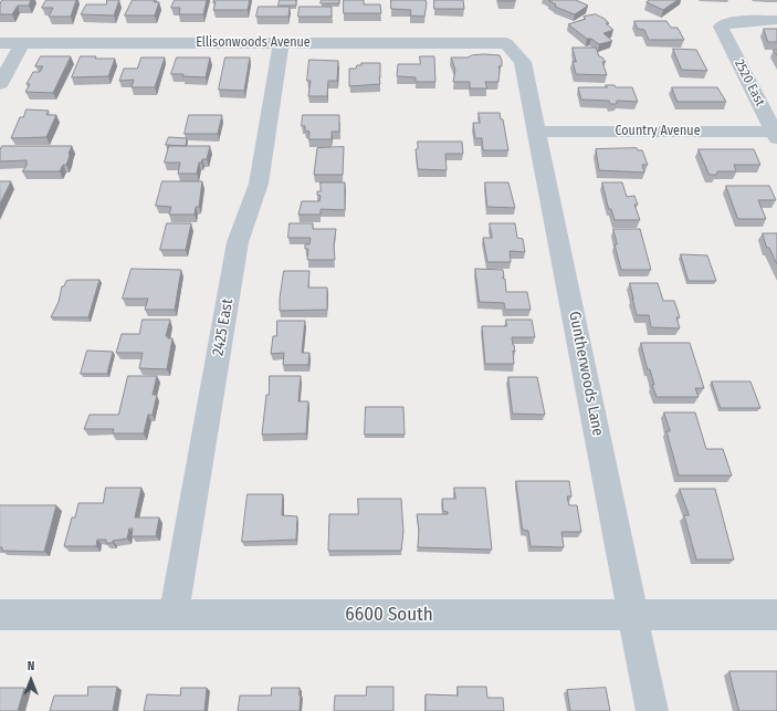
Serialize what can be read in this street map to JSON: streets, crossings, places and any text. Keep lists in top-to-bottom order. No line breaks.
{"streets":{"street":["Ellisonwoods Avenue","2520 East","Country Avenue","2425 East","Guntherwoods Lane","6600 South"]},"crossings":[["Ellisonwoods Avenue","2425 East"],["Ellisonwoods Avenue","Guntherwoods Lane"],["2520 East","Country Avenue"],["Country Avenue","Guntherwoods Lane"],["2425 East","6600 South"],["Guntherwoods Lane","6600 South"]],"north":"top"}
